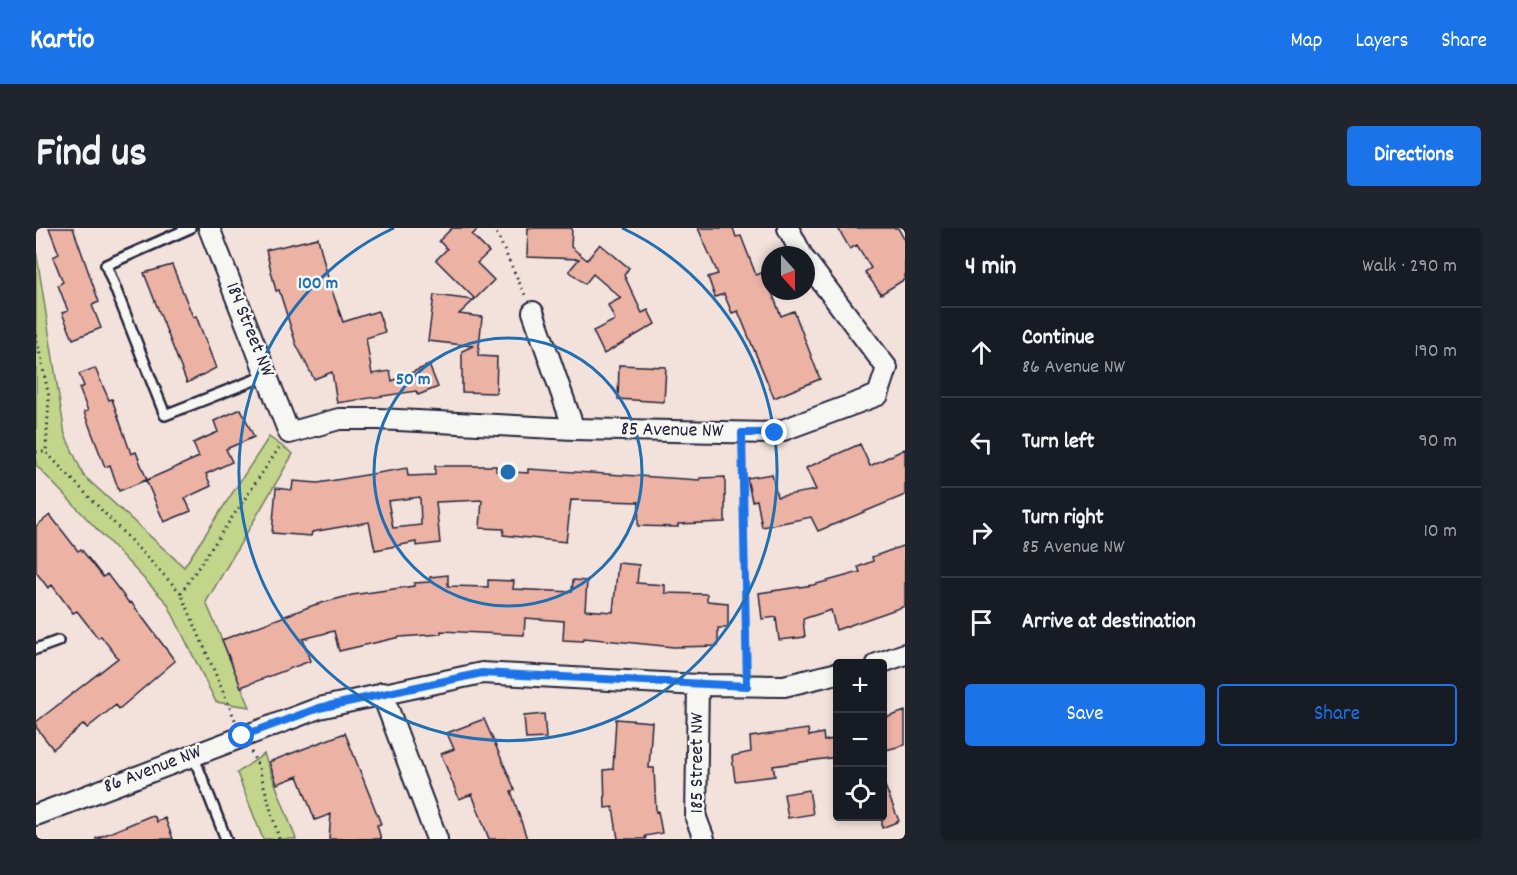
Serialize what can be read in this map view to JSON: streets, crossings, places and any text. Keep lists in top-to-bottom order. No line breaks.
{"streets":{"street":["184 Street NW","85 Avenue NW","185 Street NW","86 Avenue NW"]},"crossings":[["184 Street NW","85 Avenue NW"],["185 Street NW","86 Avenue NW"]],"north":"bottom","page":{"header":"Kartio","nav":["Map","Layers","Share"],"title":"Find us","buttons":["Directions",["Save","Share"]],"heading":["4 min","Walk · 290 m"],"list":[["Continue","86 Avenue NW","190 m"],["Turn left","90 m"],["Turn right","85 Avenue NW","10 m"],"Arrive at destination"],"map_buttons":["+","−"]},"rings":["100 m","50 m"]}
